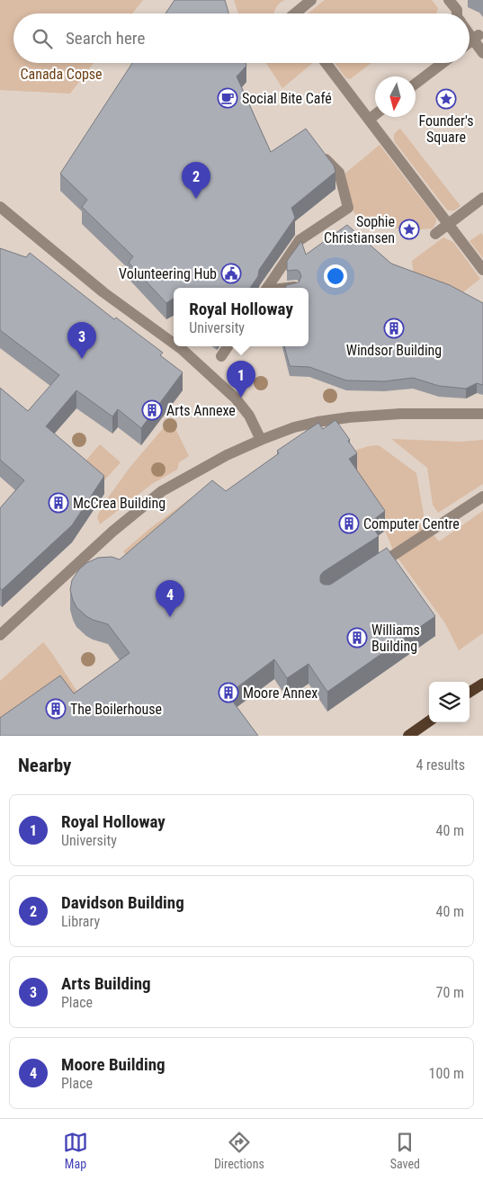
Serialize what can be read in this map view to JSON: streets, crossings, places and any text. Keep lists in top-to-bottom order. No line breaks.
{"parks":["Canada Copse"],"places":{"cafe":["Social Bite Café"],"place":["Founder's Square","Sophie Christiansen"],"public building":["Volunteering Hub"],"building":["Windsor Building","Arts Annexe","McCrea Building","Computer Centre","Williams Building","Moore Annex","The Boilerhouse"]},"north":"bottom","page":{"search":"Search here","pins":["2","3","1","4"],"popup":["Royal Holloway","University"],"heading":["Nearby","4 results"],"list":[{"mark":"1","name":"Royal Holloway","note":"University","value":"40 m"},{"mark":"2","name":"Davidson Building","note":"Library","value":"40 m"},{"mark":"3","name":"Arts Building","note":"Place","value":"70 m"},{"mark":"4","name":"Moore Building","note":"Place","value":"100 m"}],"nav":["Map","Directions","Saved"]}}
